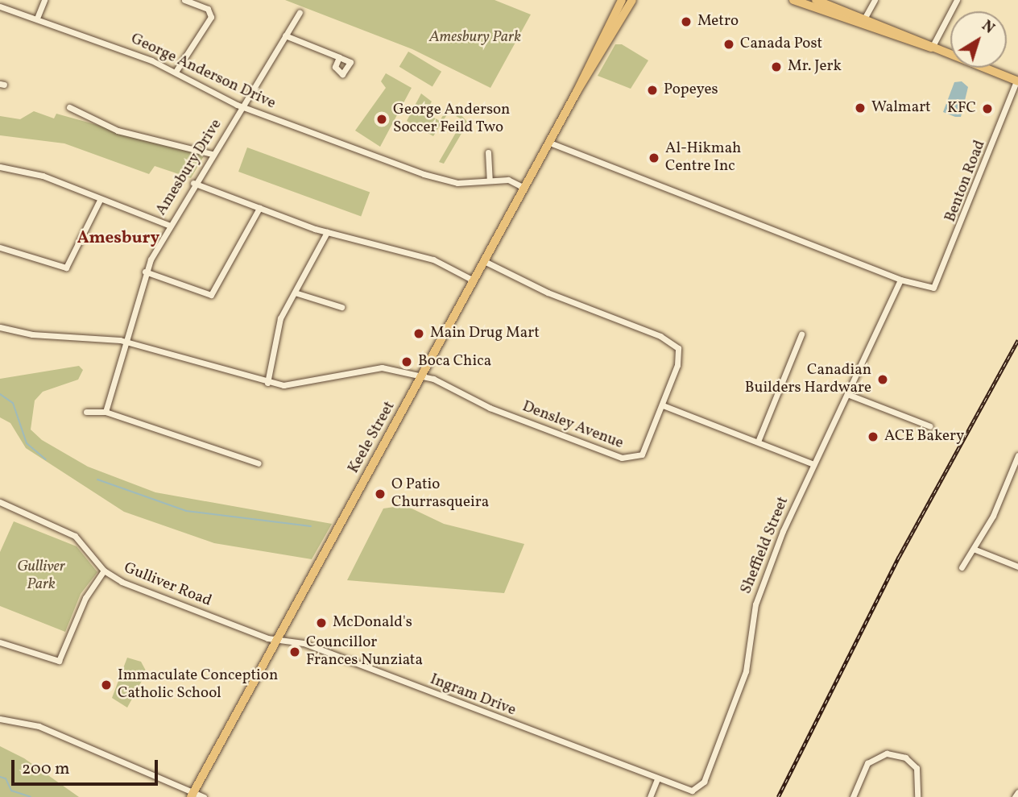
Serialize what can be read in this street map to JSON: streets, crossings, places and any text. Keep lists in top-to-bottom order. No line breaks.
{"streets":{"main road":["Keele Street"],"street":["George Anderson Drive","Amesbury Drive","Benton Road","Densley Avenue","Sheffield Street","Gulliver Road","Ingram Drive"]},"crossings":[["George Anderson Drive","Amesbury Drive"],["George Anderson Drive","Keele Street"],["Benton Road","Sheffield Street"],["Densley Avenue","Keele Street"],["Keele Street","Gulliver Road"],["Keele Street","Ingram Drive"],["Sheffield Street","Ingram Drive"],["Gulliver Road","Ingram Drive"]],"districts":["Amesbury"],"parks":["Amesbury Park","Gulliver Park"],"places":["Metro","Canada Post","Mr. Jerk","Popeyes","Walmart","KFC","George Anderson Soccer Feild Two","Al-Hikmah Centre Inc","Main Drug Mart","Boca Chica","Canadian Builders Hardware","ACE Bakery","O Patio Churrasqueira","McDonald's","Councillor Frances Nunziata","Immaculate Conception Catholic School"],"scale_bar":"200 m","north":"top right"}
